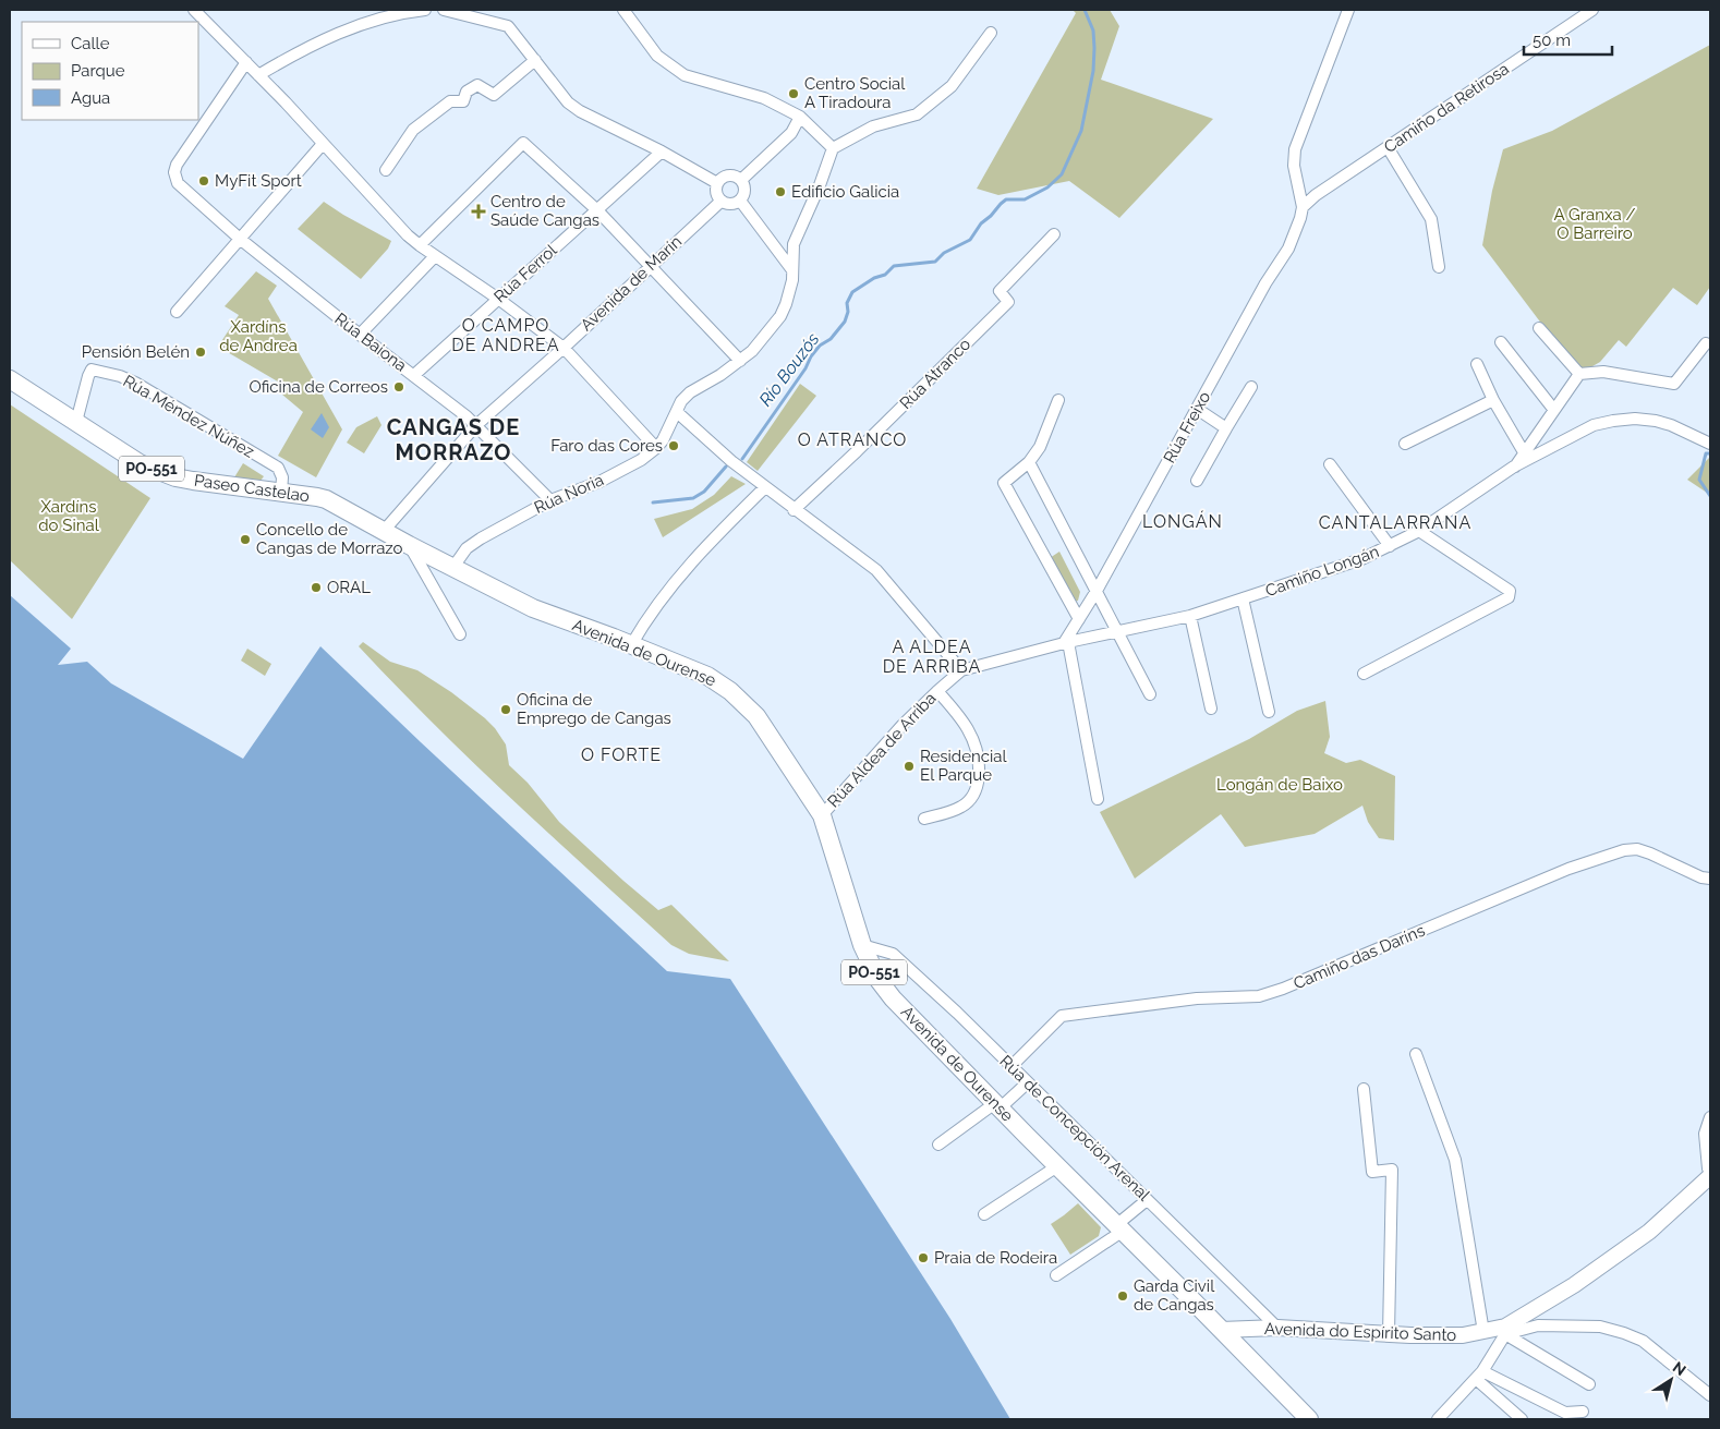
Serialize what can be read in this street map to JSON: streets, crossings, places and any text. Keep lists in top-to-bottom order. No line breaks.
{"streets":{"main road":["PO-551","Paseo Castelao","Avenida de Ourense"],"street":["Camiño da Retirosa","Rúa Ferrol","Avenida de Marín","Rúa Baiona","Rúa Atranco","Rúa Méndez Núñez","Rúa Freixo","Rúa Noria","Camiño Longán","Rúa Aldea de Arriba","Camiño das Daríns","Rúa de Concepción Arenal","Avenida do Espírito Santo"]},"crossings":[["Camiño da Retirosa","Rúa Freixo"],["Rúa Ferrol","Rúa Baiona"],["Avenida de Marín","Rúa Baiona"],["Avenida de Marín","Paseo Castelao"],["Avenida de Marín","Avenida de Ourense"],["Rúa Baiona","Rúa Noria"],["Rúa Méndez Núñez","Paseo Castelao"],["Rúa Freixo","Camiño Longán"],["Rúa Freixo","Rúa Aldea de Arriba"],["Paseo Castelao","Avenida de Ourense"],["Rúa Noria","Avenida de Ourense"],["Camiño Longán","Rúa Aldea de Arriba"],["Avenida de Ourense","Rúa Aldea de Arriba"],["Avenida de Ourense","Rúa de Concepción Arenal"],["Avenida de Ourense","Avenida do Espírito Santo"],["Camiño das Daríns","Rúa de Concepción Arenal"],["Rúa de Concepción Arenal","Avenida do Espírito Santo"]],"districts":["O CAMPO DE ANDREA","CANGAS DE MORRAZO","O ATRANCO","LONGÁN","CANTALARRANA","A ALDEA DE ARRIBA","O FORTE"],"water":["Río Bouzós"],"parks":["A Granxa / O Barreiro","Xardíns de Andrea","Xardíns do Sinal","Longán de Baixo"],"places":{"other":["Centro Social A Tiradoura","MyFit Sport","Edificio Galicia","Pensión Belén","Oficina de Correos","Faro das Cores","Concello de Cangas de Morrazo","ORAL","Oficina de Emprego de Cangas","Residencial El Parque","Praia de Rodeira","Garda Civil de Cangas"],"health":["Centro de Saúde Cangas"]},"legend":["Calle","Parque","Agua"],"scale_bar":"50 m","north":"top right"}
